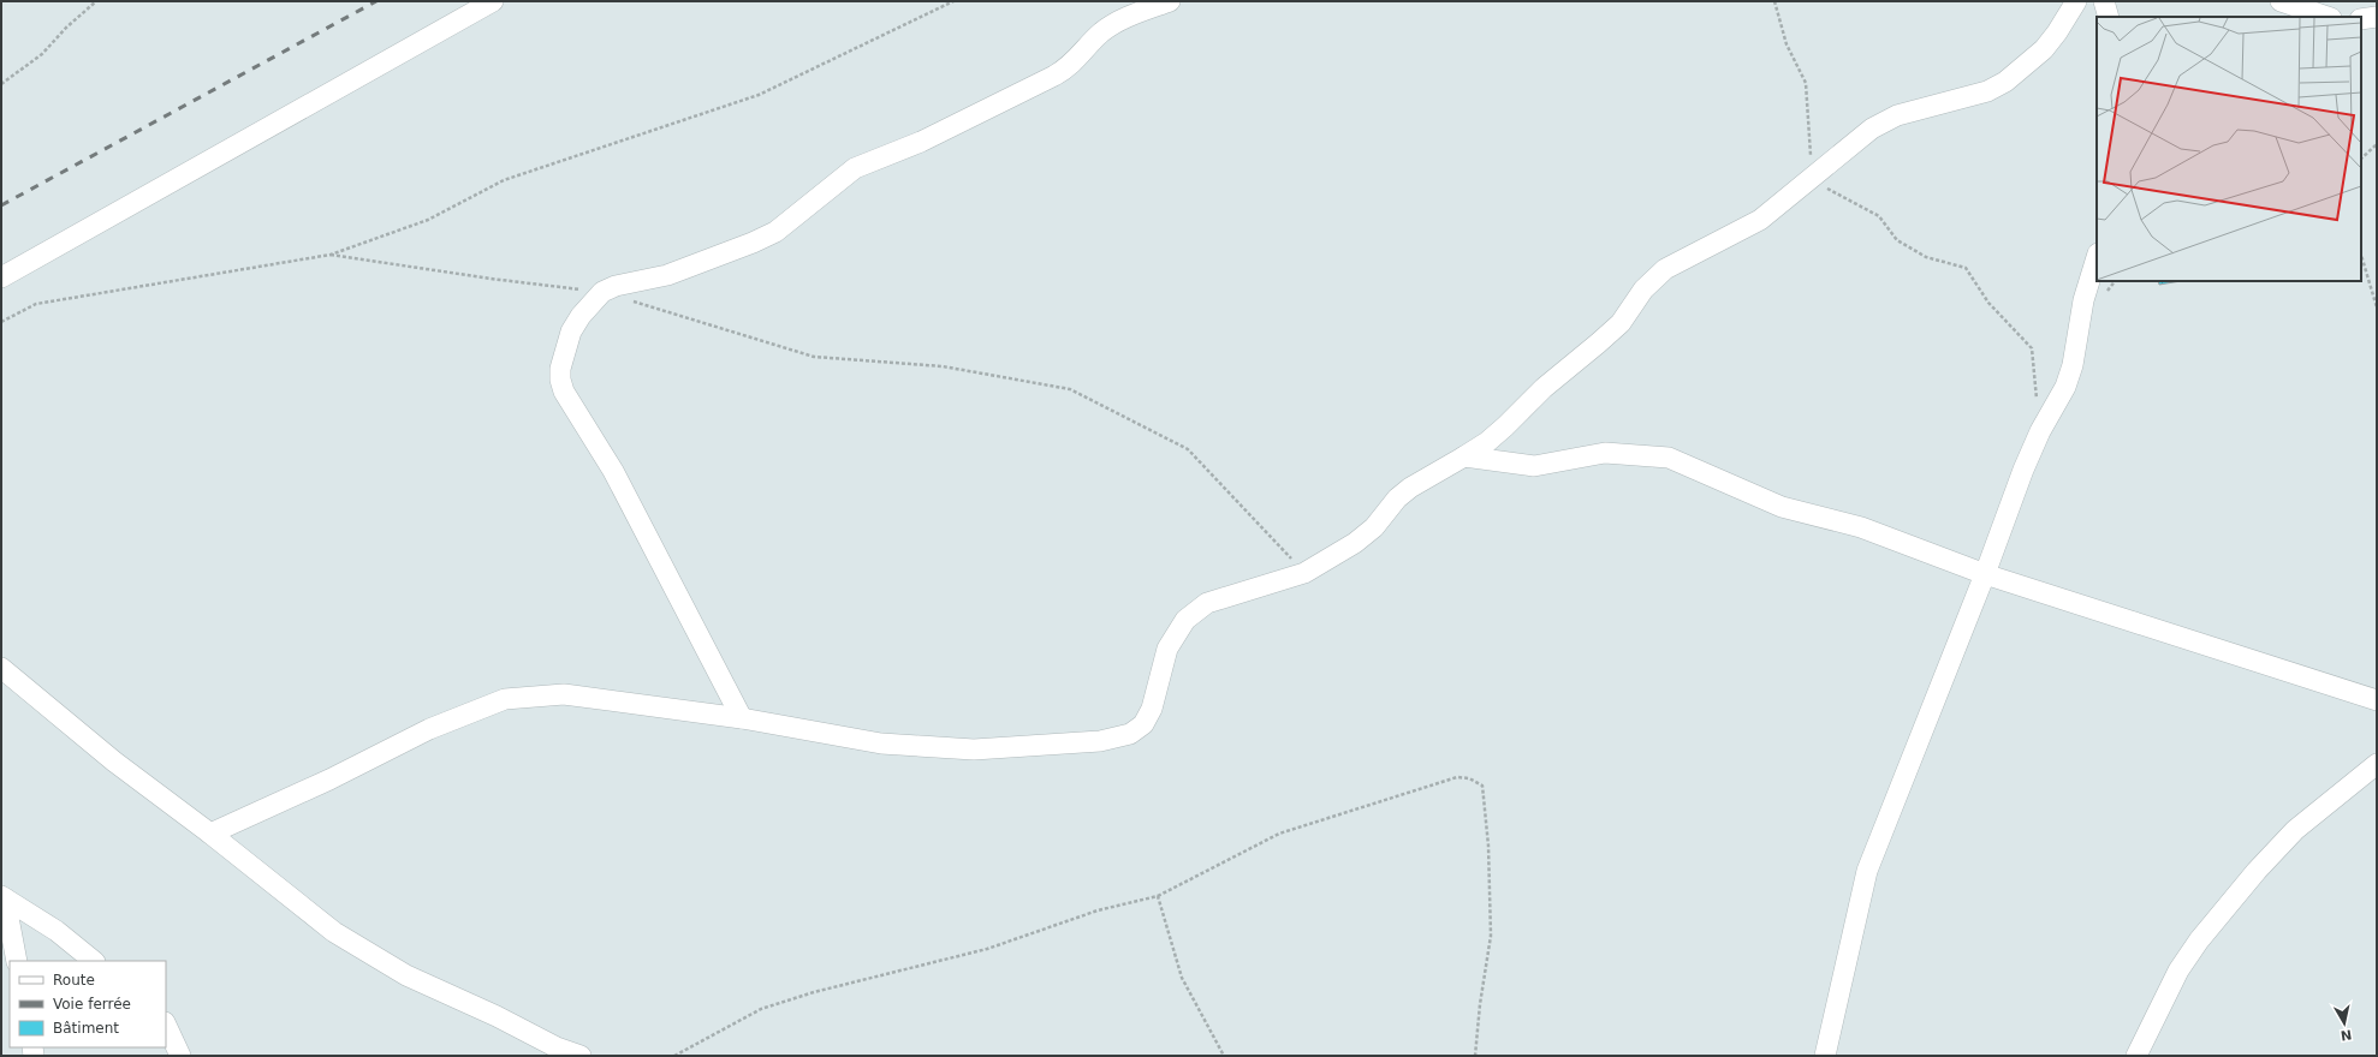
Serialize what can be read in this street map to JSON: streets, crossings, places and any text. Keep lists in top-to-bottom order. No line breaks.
{"legend":["Route","Voie ferrée","Bâtiment"],"north":"bottom"}
